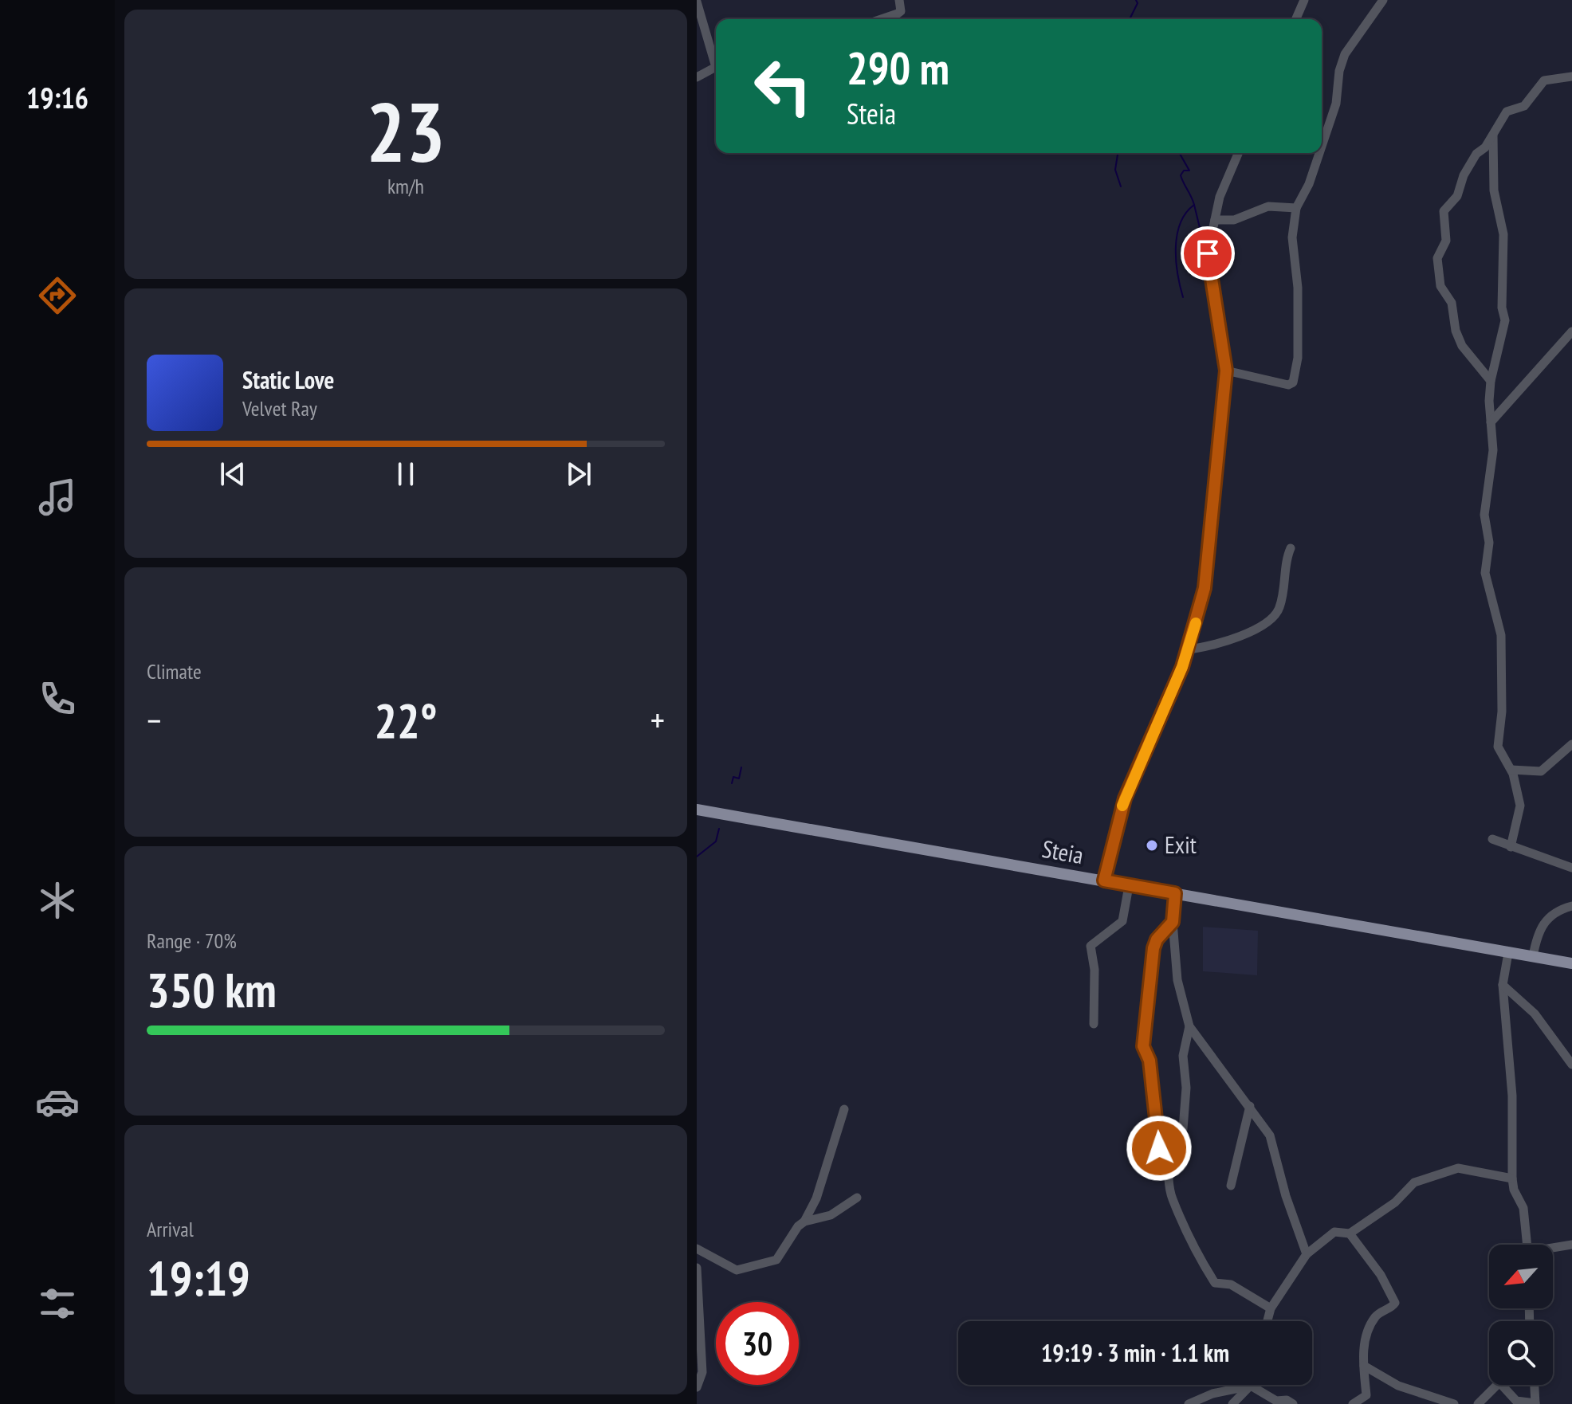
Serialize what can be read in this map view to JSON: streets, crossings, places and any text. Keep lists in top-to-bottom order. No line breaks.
{"streets":{"main road":["Steia"]},"places":["Exit"],"north":"bottom left","page":{"tabs":"19:16","tile":[["23","km/h"],"Climate",["Range · 70%","350 km"],["Arrival","19:19"]],"turn":["290 m","Steia"],"song":["Static Love","Velvet Ray"],"heat":["−","22°","+"],"limit":"30","trip":"19:19 · 3 min · 1.1 km"}}
